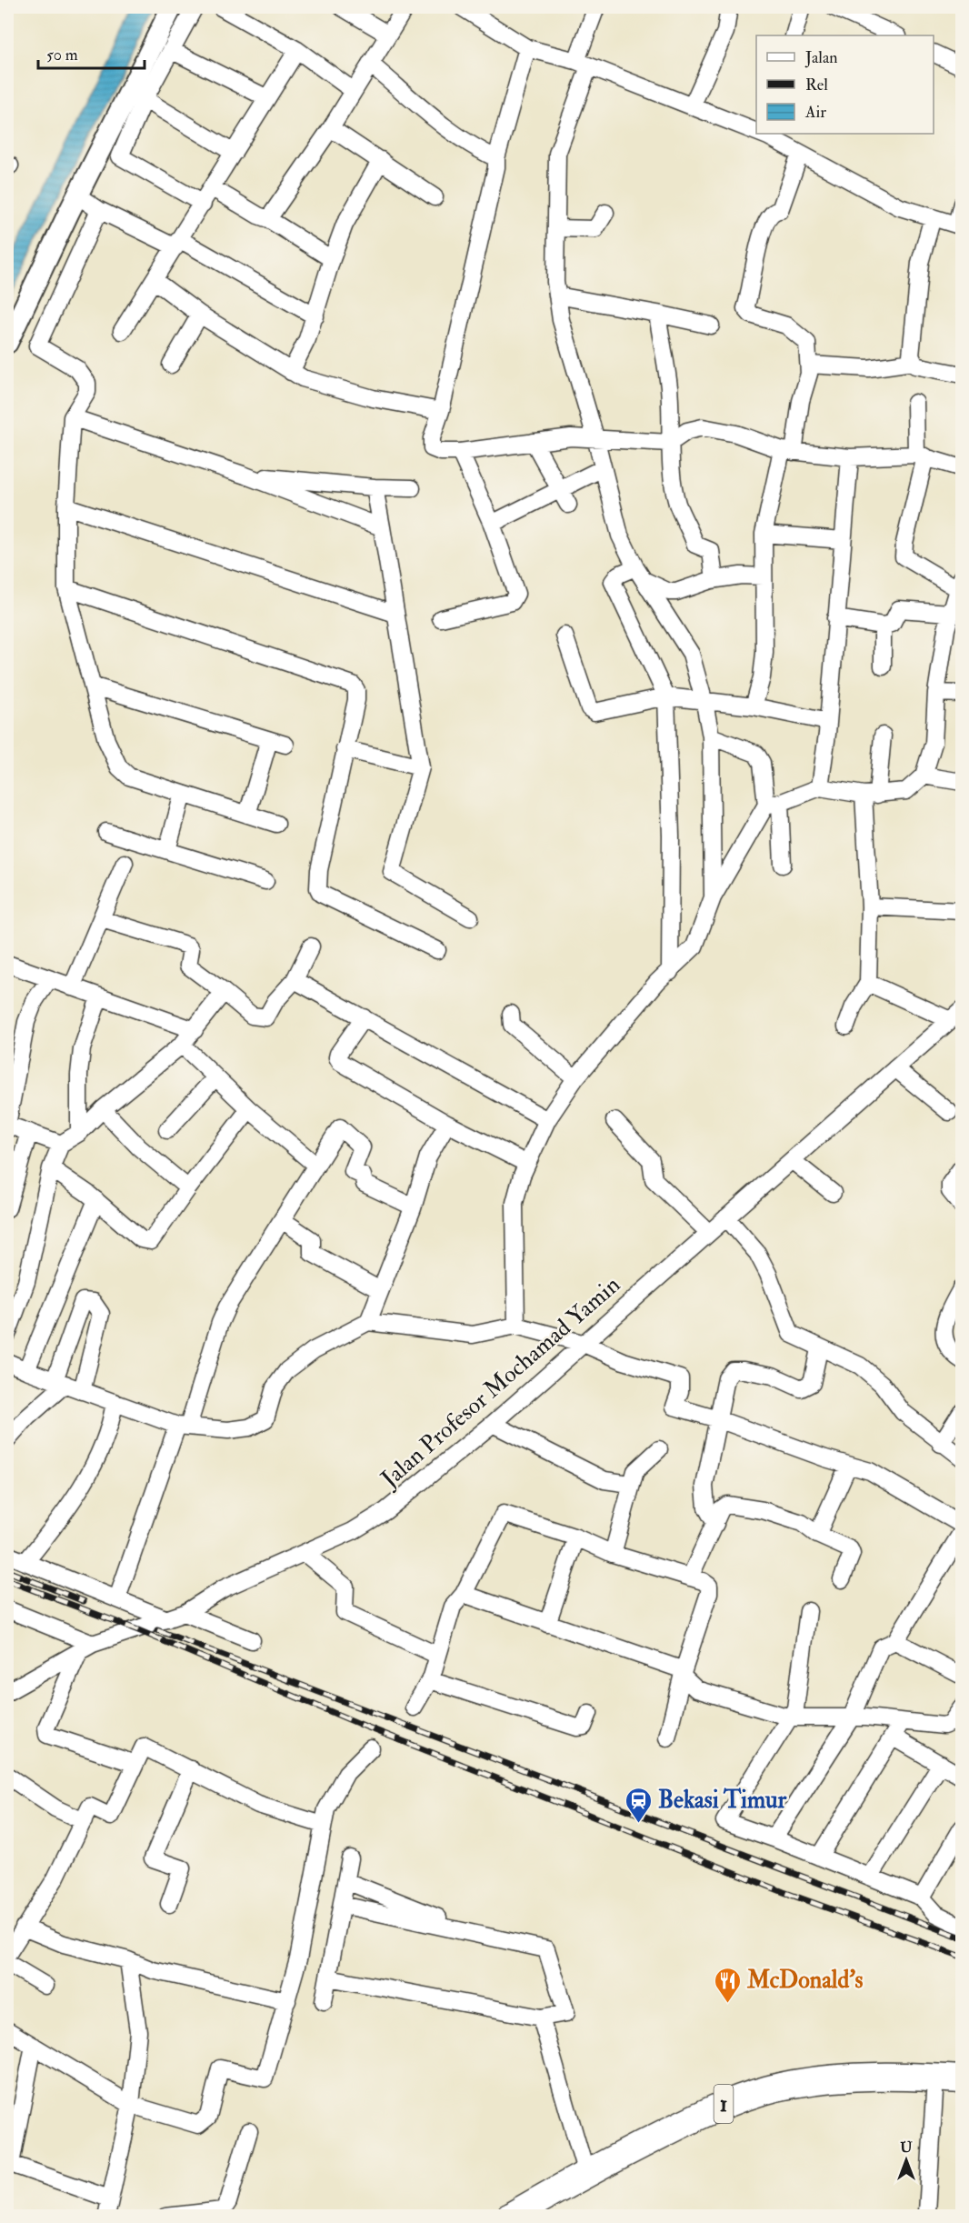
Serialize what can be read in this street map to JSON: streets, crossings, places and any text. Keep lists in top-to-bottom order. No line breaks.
{"streets":{"highway":["1"],"street":["Jalan Profesor Mochamad Yamin"]},"places":{"station":["Bekasi Timur"],"restaurant":["McDonald's"]},"legend":["Jalan","Rel","Air"],"scale_bar":"50 m","north":"top"}
